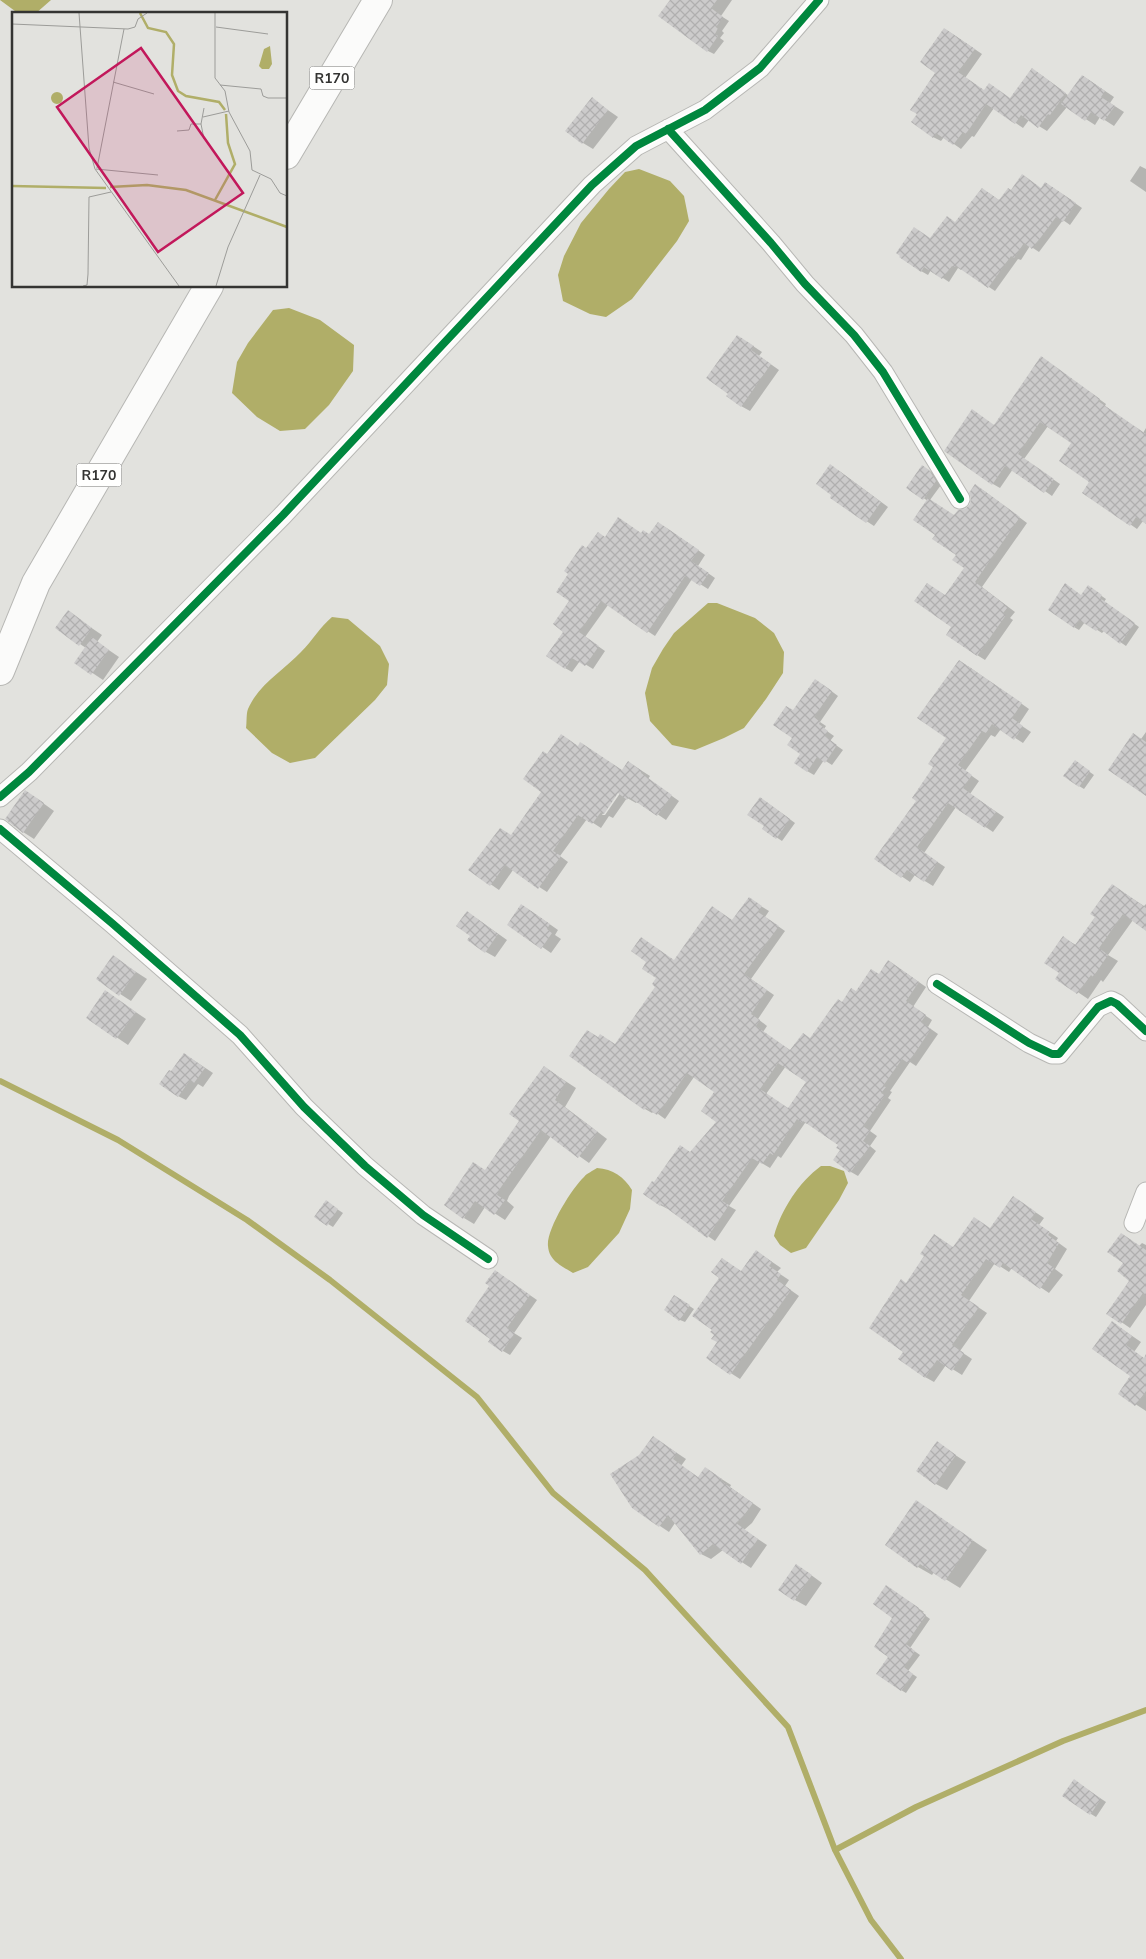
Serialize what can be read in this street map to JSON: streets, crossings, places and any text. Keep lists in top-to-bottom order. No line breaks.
{"streets":{"main road":["R170"]}}
